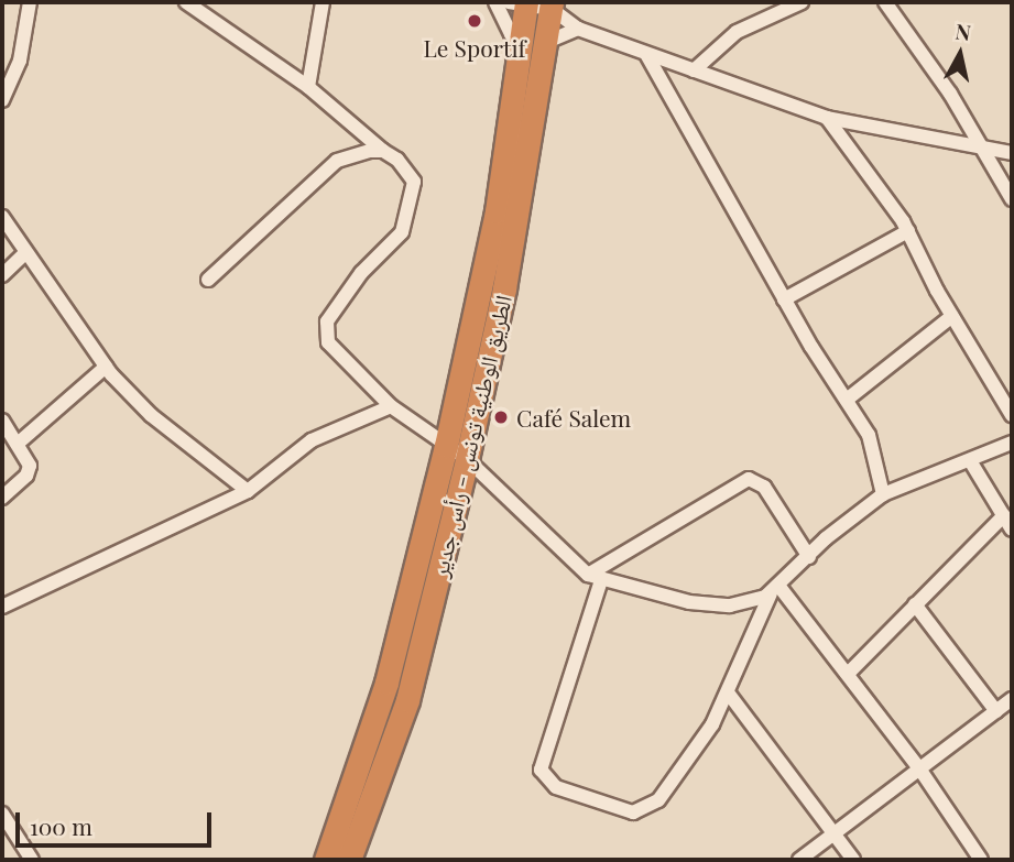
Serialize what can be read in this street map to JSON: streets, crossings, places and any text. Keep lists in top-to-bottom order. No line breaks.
{"streets":{"highway":["الطريق الوطنية تونس - رأس جدير"]},"places":["Le Sportif","Café Salem"],"scale_bar":"100 m","north":"top"}
